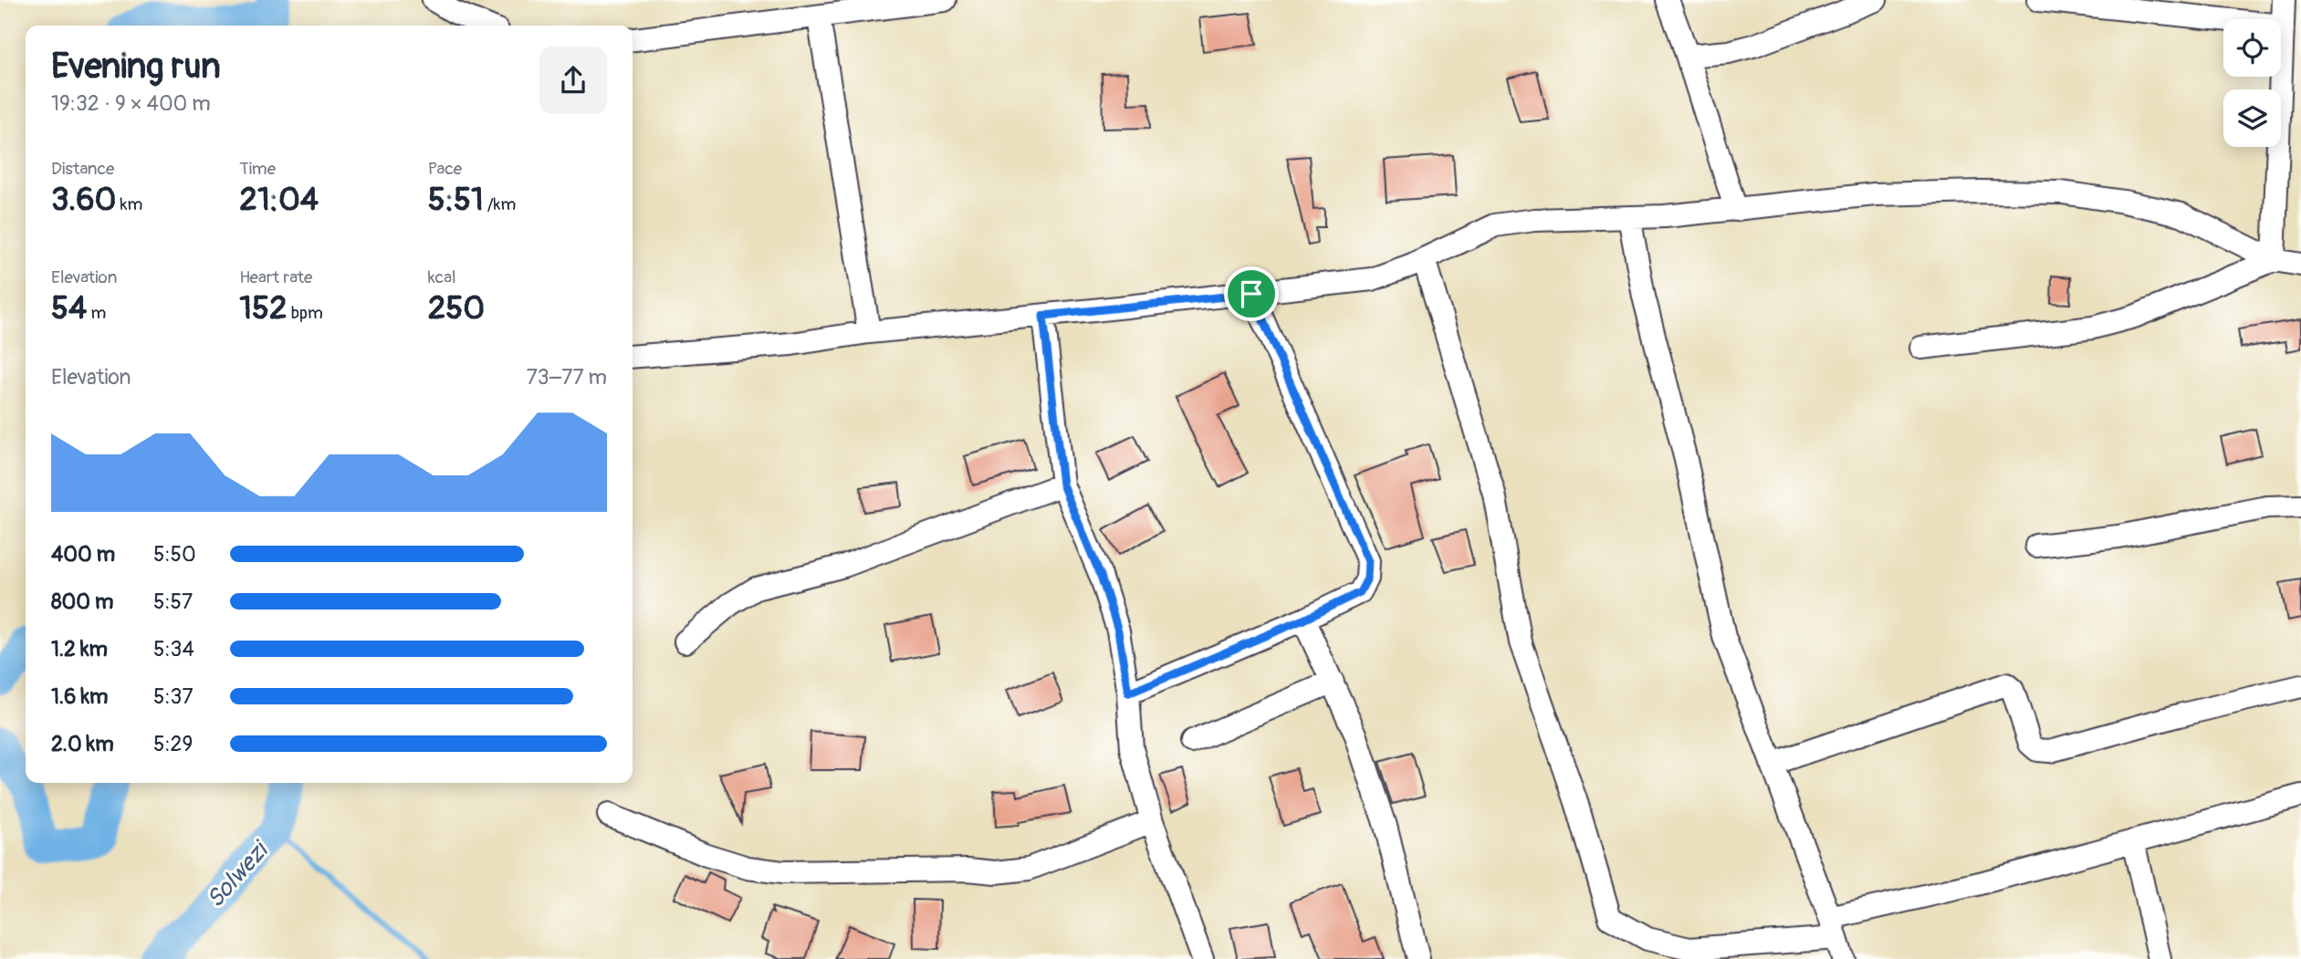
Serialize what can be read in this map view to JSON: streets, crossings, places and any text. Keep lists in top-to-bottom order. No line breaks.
{"water":["Solwezi"],"page":{"heading":["Evening run","19:32 · 9 × 400 m"],"stats":[["Distance","3.60 km"],["Time","21:04"],["Pace","5:51 /km"],["Elevation","54 m"],["Heart rate","152 bpm"],["kcal","250"]],"chart":["Elevation","73–77 m"],"list":[{"name":"400 m","note":"5:50"},{"name":"800 m","note":"5:57"},{"name":"1.2 km","note":"5:34"},{"name":"1.6 km","note":"5:37"},{"name":"2.0 km","note":"5:29"}]}}
